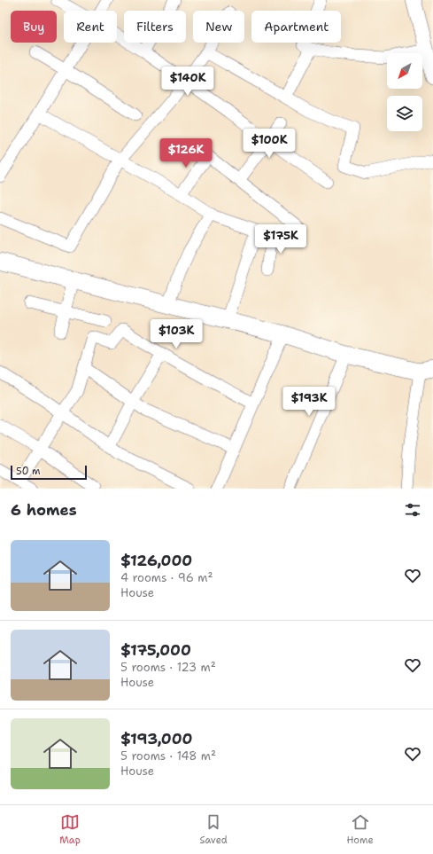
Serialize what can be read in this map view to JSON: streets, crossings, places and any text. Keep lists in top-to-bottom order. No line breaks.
{"scale_bar":"50 m","north":"bottom left","page":{"chip":["Buy","Rent","Filters","New","Apartment"],"price":["$140K","$100K","$126K","$175K","$103K","$193K"],"scale":"50 m","heading":"6 homes","list":[{"name":"$126,000","note":"4 rooms · 96 m² · House"},{"name":"$175,000","note":"5 rooms · 123 m² · House"},{"name":"$193,000","note":"5 rooms · 148 m² · House"}],"tabs":["Map","Saved","Home"]}}
